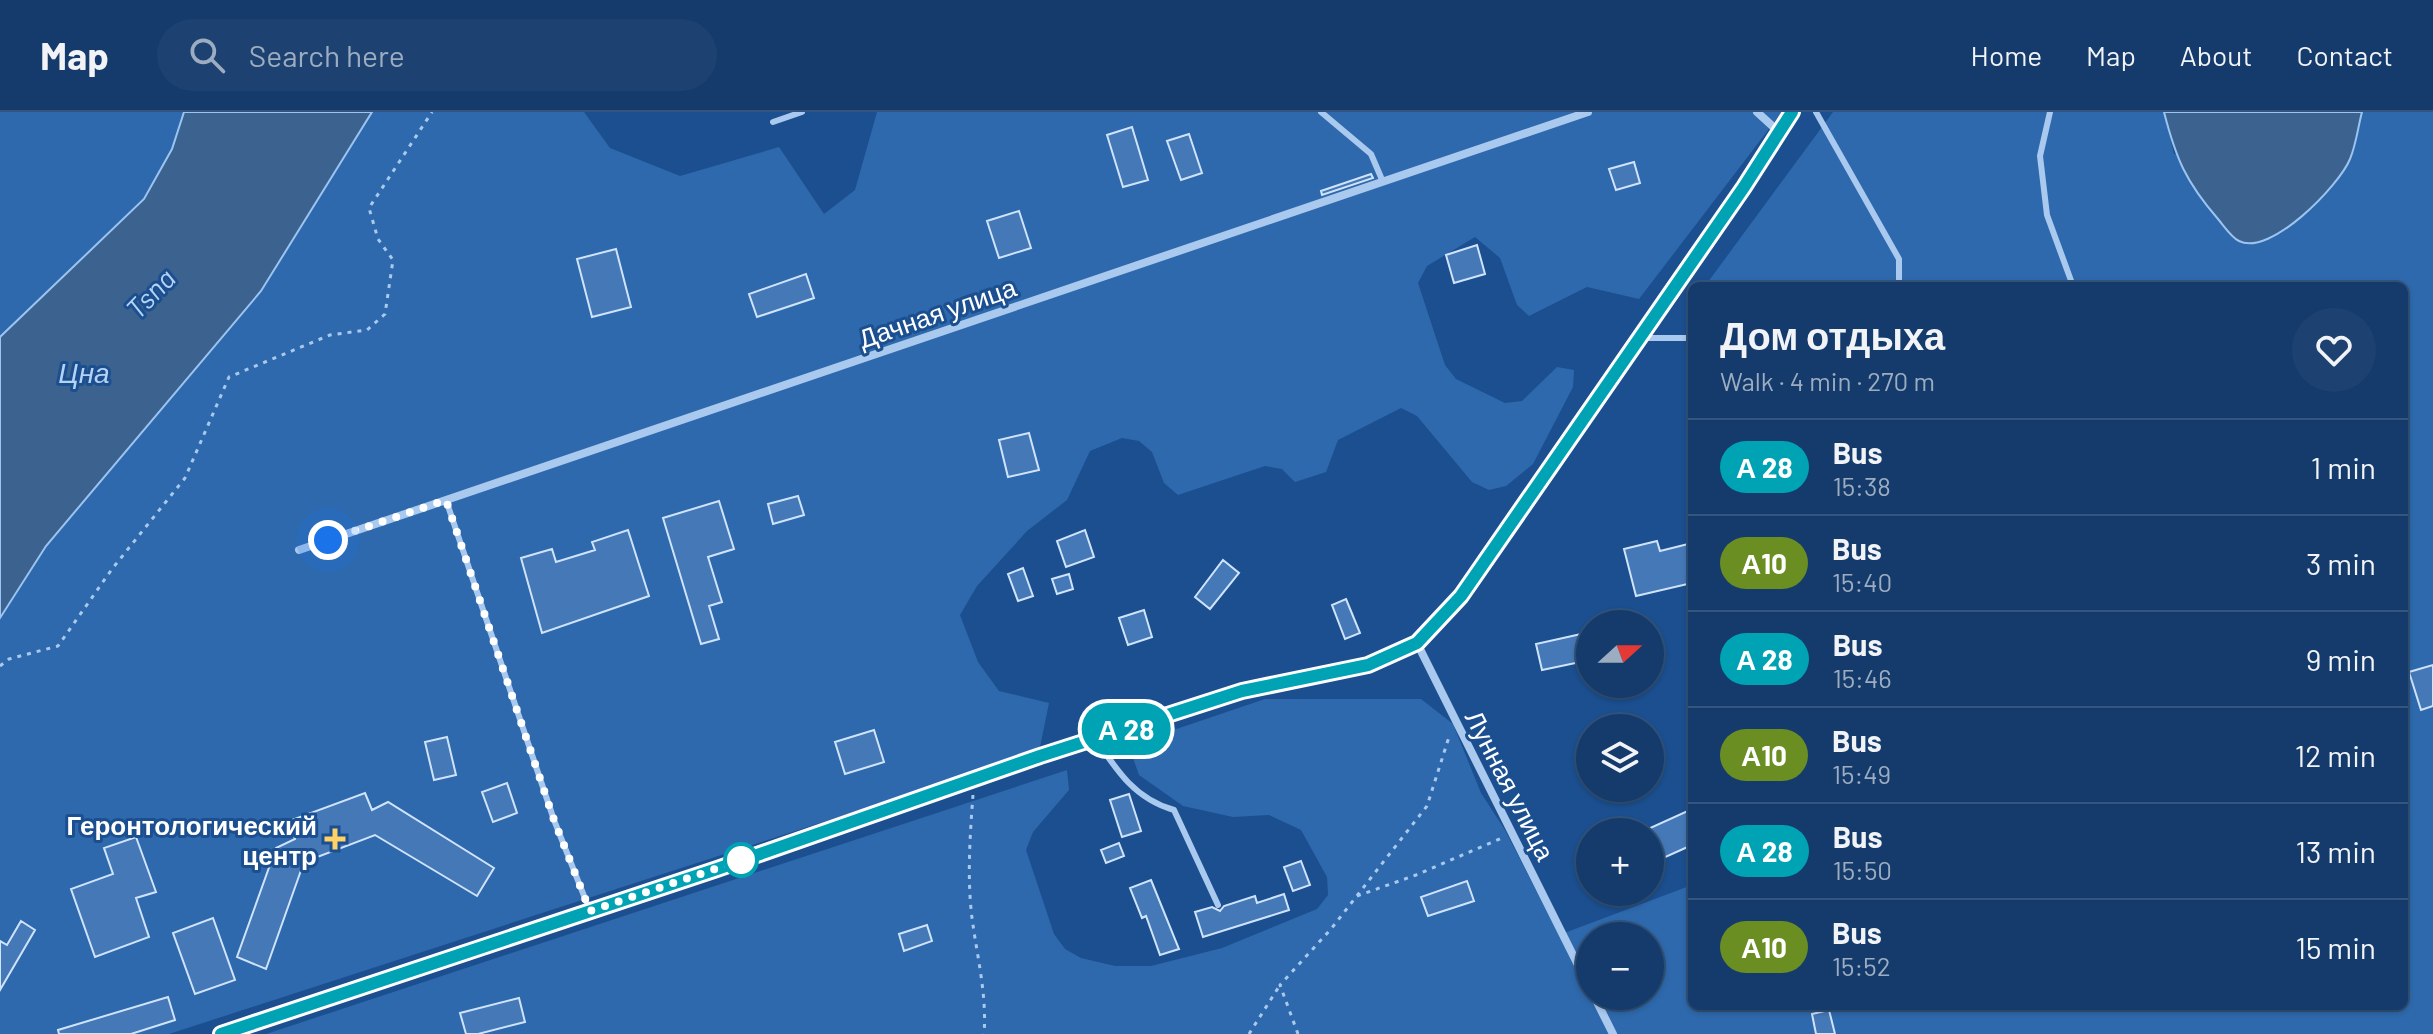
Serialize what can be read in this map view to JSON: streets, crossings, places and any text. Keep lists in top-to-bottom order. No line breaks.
{"streets":{"street":["Дачная улица","Лунная улица"]},"water":["Tsna","Цна"],"places":{"health":["Геронтологический центр"]},"north":"right","page":{"header":"Map","search":"Search here","nav":["Home","Map","About","Contact"],"on_map":"А 28","heading":["Дом отдыха","Walk · 4 min · 270 m"],"list":[{"mark":"А 28","name":"Bus","note":"15:38","value":"1 min"},{"mark":"А10","name":"Bus","note":"15:40","value":"3 min"},{"mark":"А 28","name":"Bus","note":"15:46","value":"9 min"},{"mark":"А10","name":"Bus","note":"15:49","value":"12 min"},{"mark":"А 28","name":"Bus","note":"15:50","value":"13 min"},{"mark":"А10","name":"Bus","note":"15:52","value":"15 min"}],"map_buttons":["+","−"]}}
